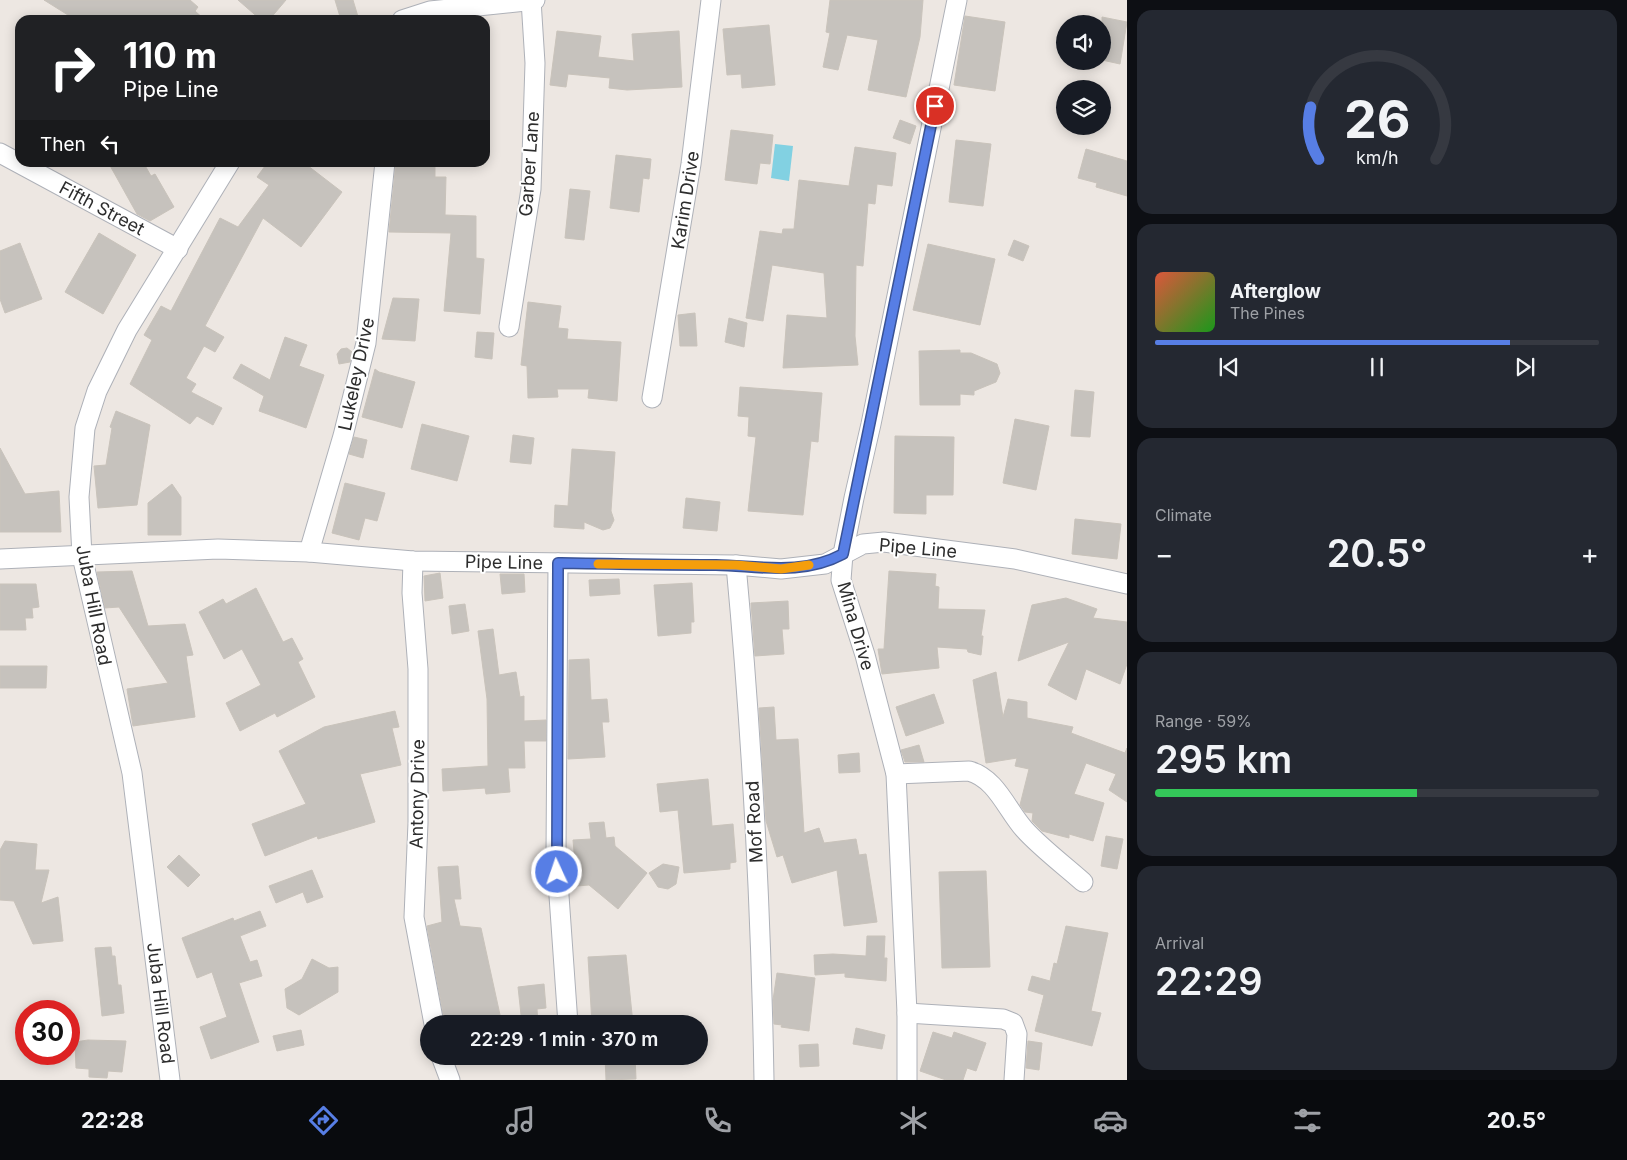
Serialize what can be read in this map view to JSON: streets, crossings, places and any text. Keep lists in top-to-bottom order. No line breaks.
{"streets":{"street":["Garber Lane","Karim Drive","Fifth Street","Lukeley Drive","Pipe Line","Juba Hill Road","Mina Drive","Antony Drive","Mof Road"]},"crossings":[["Fifth Street","Juba Hill Road"],["Lukeley Drive","Pipe Line"],["Pipe Line","Juba Hill Road"],["Pipe Line","Mina Drive"],["Pipe Line","Antony Drive"],["Pipe Line","Mof Road"]],"page":{"turn":["110 m","Pipe Line"],"then":"Then","song":["Afterglow","The Pines"],"tile":["Climate",["Range · 59%","295 km"],["Arrival","22:29"]],"heat":["−","20.5°","+"],"limit":"30","trip":"22:29 · 1 min · 370 m","tabs":["22:28","20.5°"],"gauge":["26","km/h"]}}
